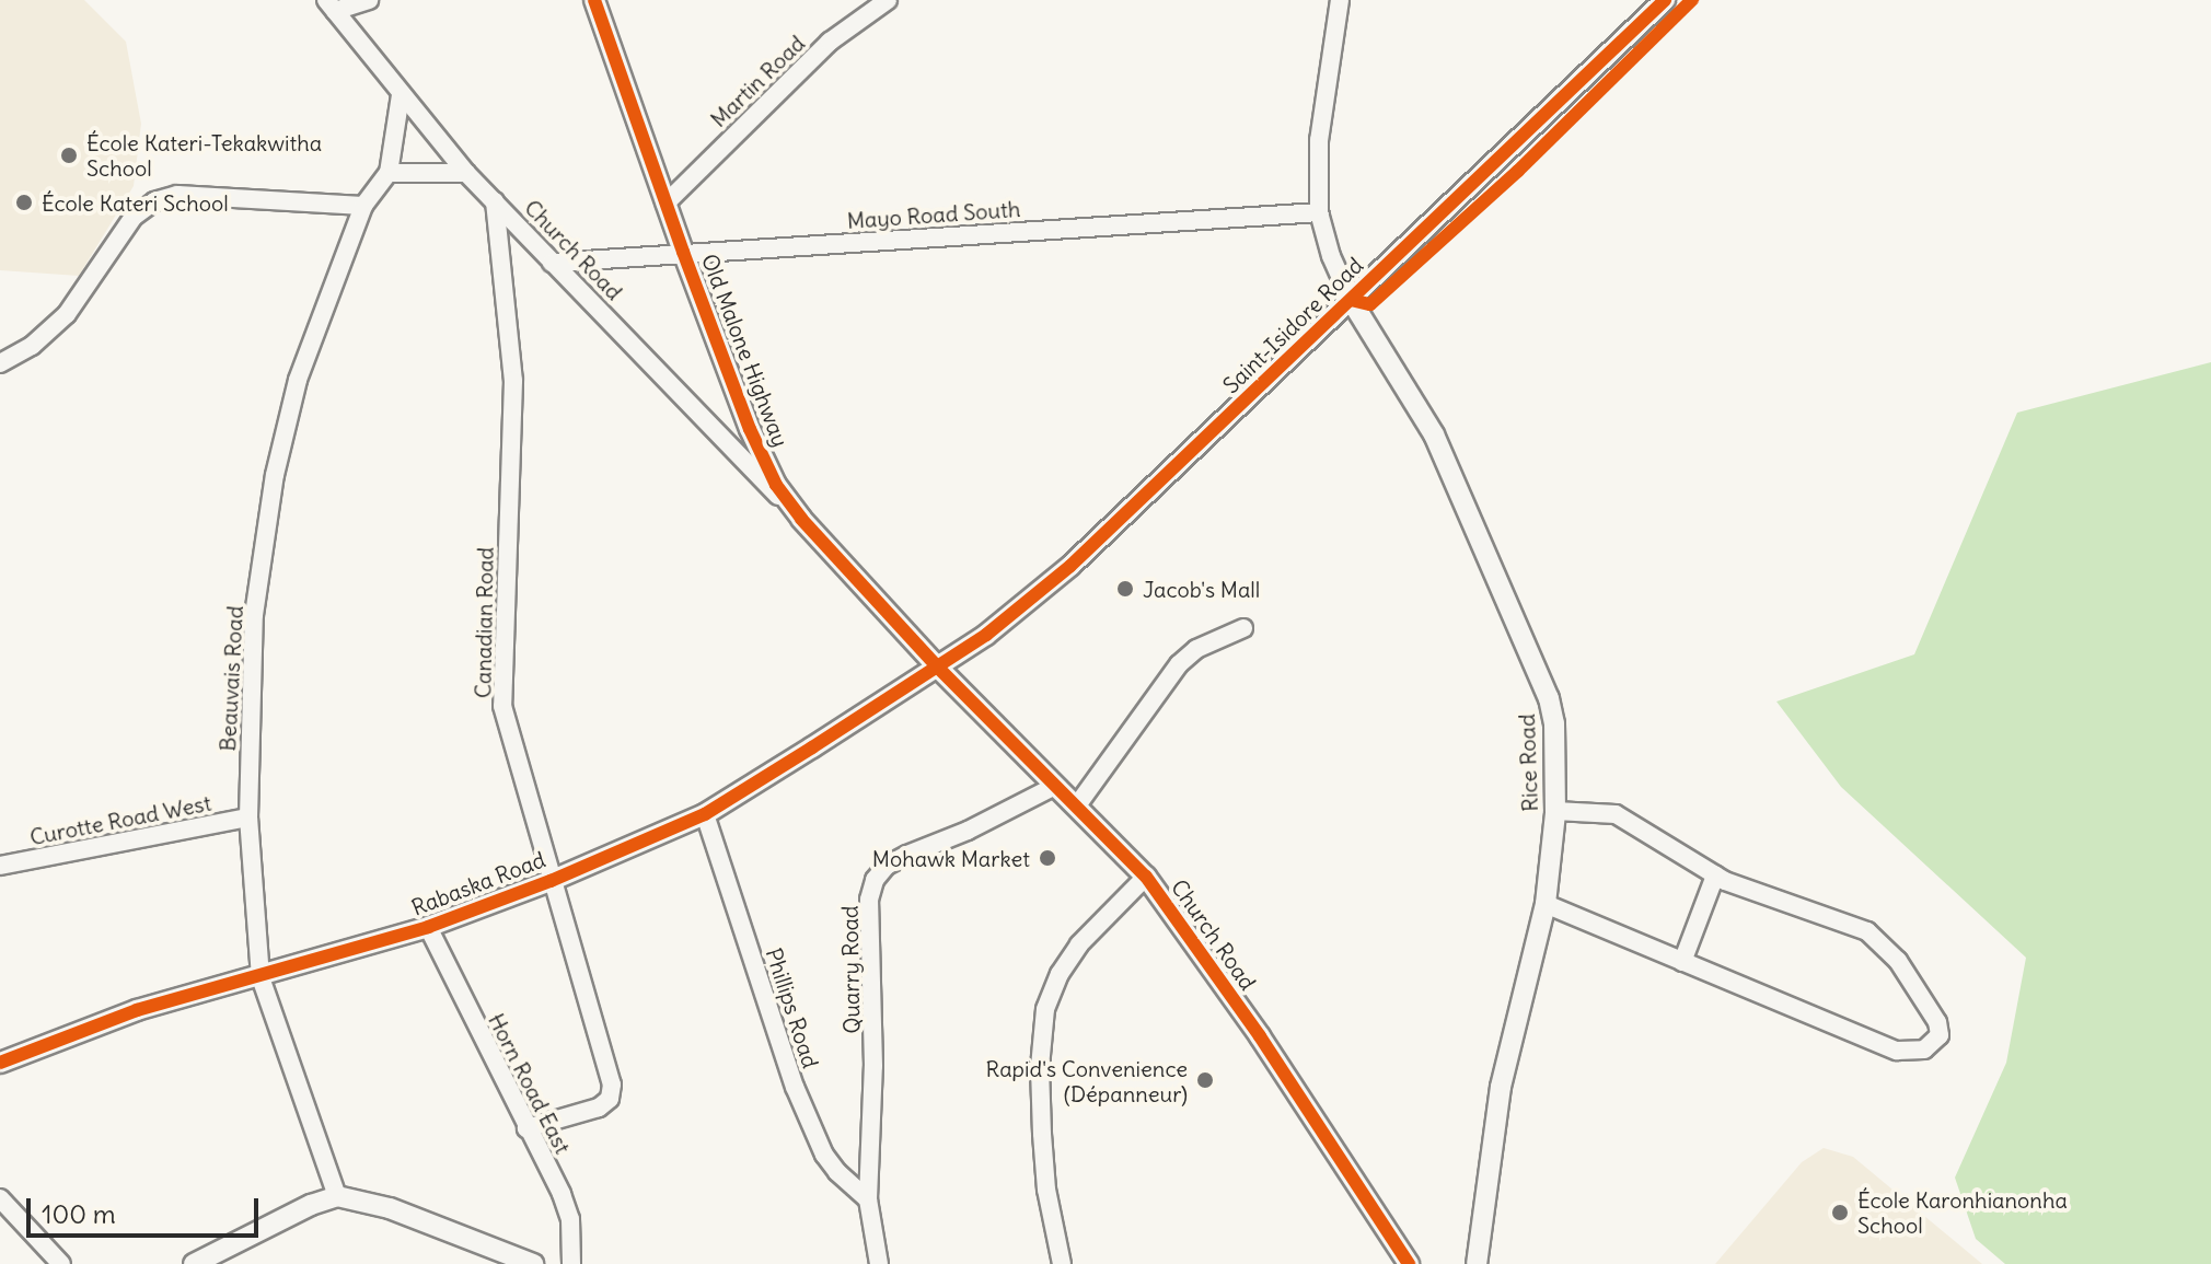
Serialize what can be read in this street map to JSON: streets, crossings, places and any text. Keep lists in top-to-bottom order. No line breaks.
{"streets":{"street":["Martin Road","Mayo Road South","Church Road","Saint-Isidore Road","Old Malone Highway","Canadian Road","Beauvais Road","Rice Road","Curotte Road West","Rabaska Road","Quarry Road","Phillips Road","Horn Road East"]},"crossings":[["Martin Road","Old Malone Highway"],["Mayo Road South","Church Road"],["Mayo Road South","Old Malone Highway"],["Church Road","Saint-Isidore Road"],["Church Road","Old Malone Highway"],["Church Road","Canadian Road"],["Church Road","Beauvais Road"],["Church Road","Rabaska Road"],["Church Road","Quarry Road"],["Saint-Isidore Road","Old Malone Highway"],["Saint-Isidore Road","Rice Road"],["Saint-Isidore Road","Rabaska Road"],["Old Malone Highway","Rabaska Road"],["Canadian Road","Rabaska Road"],["Canadian Road","Horn Road East"],["Beauvais Road","Curotte Road West"],["Beauvais Road","Rabaska Road"],["Rabaska Road","Phillips Road"],["Rabaska Road","Horn Road East"],["Quarry Road","Phillips Road"]],"places":["École Kateri-Tekakwitha School","École Kateri School","Jacob's Mall","Mohawk Market","Rapid's Convenience (Dépanneur)","École Karonhianonha School"],"scale_bar":"100 m"}
